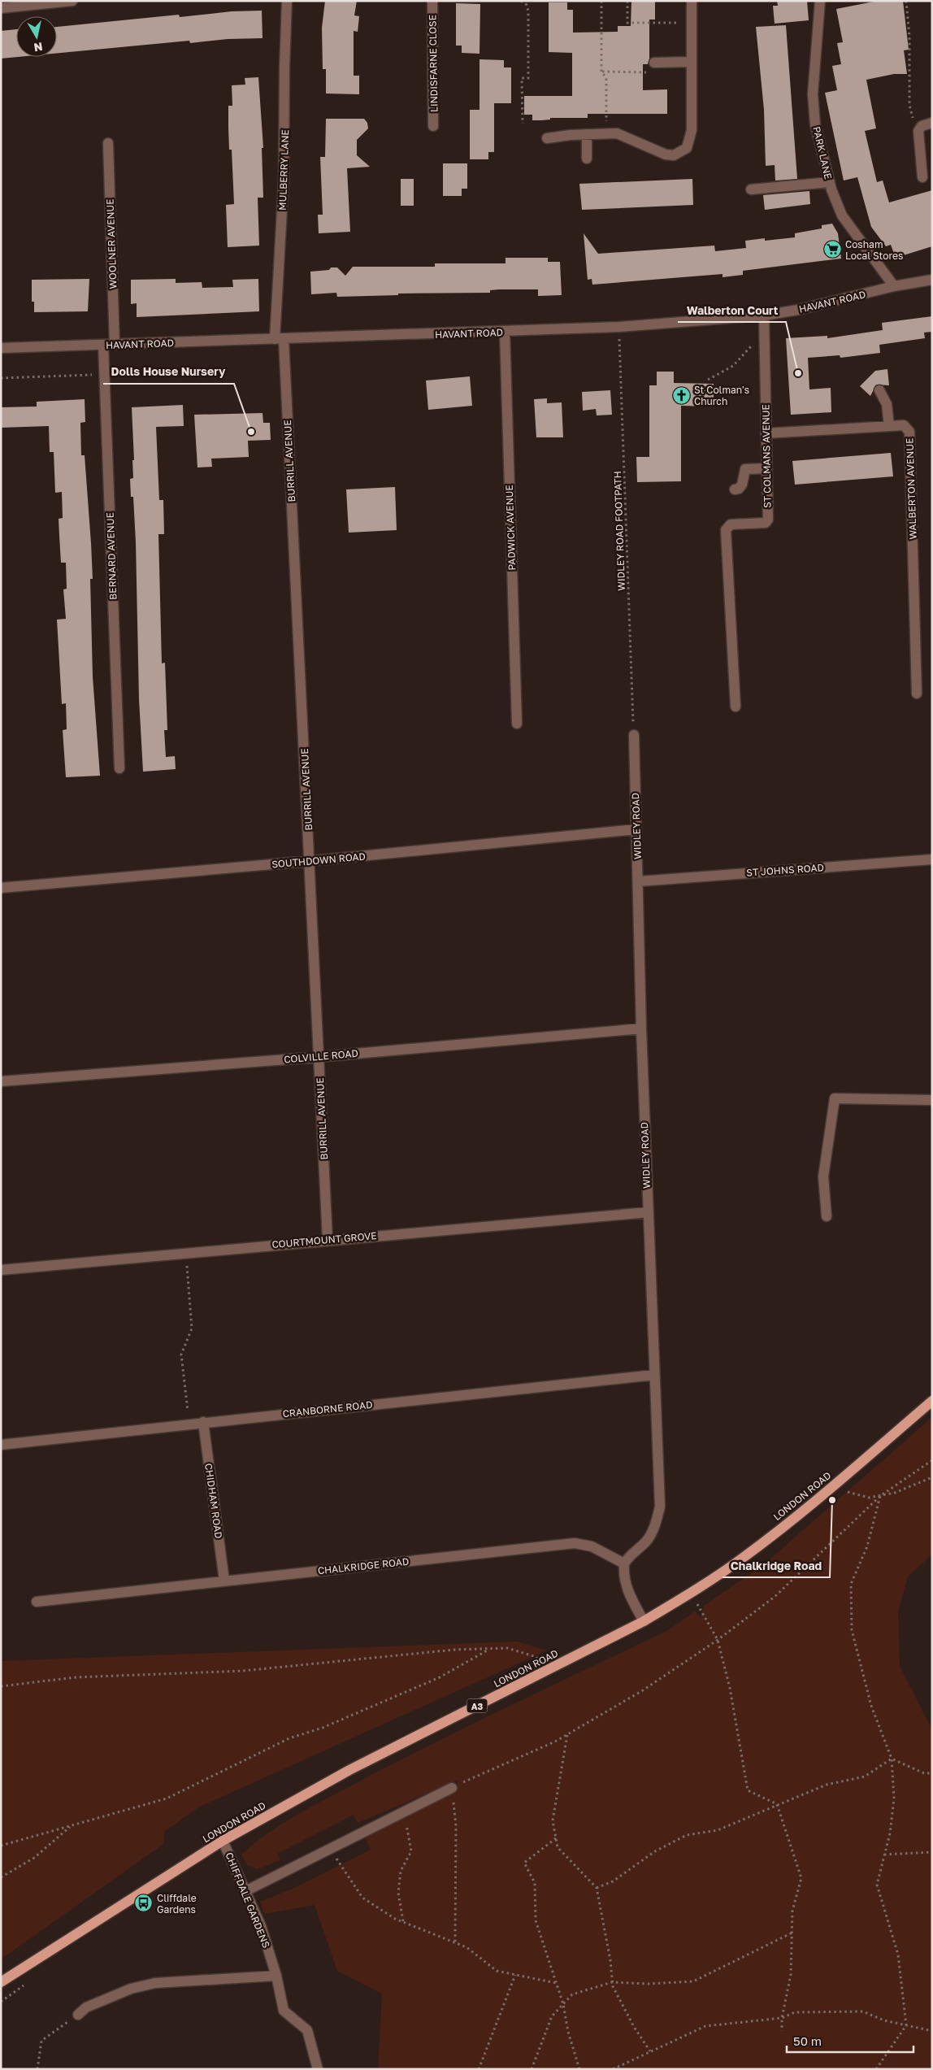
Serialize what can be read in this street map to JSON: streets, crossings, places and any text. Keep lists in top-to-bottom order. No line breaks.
{"streets":{"main road":["LONDON ROAD","A3"],"street":["LINDISFARNE CLOSE","PARK LANE","MULBERRY LANE","WOOLNER AVENUE","HAVANT ROAD","ST COLMANS AVENUE","BURRILL AVENUE","WALBERTON AVENUE","PADWICK AVENUE","BERNARD AVENUE","WIDLEY ROAD","SOUTHDOWN ROAD","ST JOHNS ROAD","COLVILLE ROAD","COURTMOUNT GROVE","CRANBORNE ROAD","CHIDHAM ROAD","CHALKRIDGE ROAD","CHIFFDALE GARDENS"],"path":["WIDLEY ROAD FOOTPATH"]},"crossings":[["PARK LANE","HAVANT ROAD"],["MULBERRY LANE","HAVANT ROAD"],["MULBERRY LANE","BURRILL AVENUE"],["WOOLNER AVENUE","HAVANT ROAD"],["HAVANT ROAD","ST COLMANS AVENUE"],["HAVANT ROAD","BURRILL AVENUE"],["HAVANT ROAD","PADWICK AVENUE"],["HAVANT ROAD","WIDLEY ROAD FOOTPATH"],["HAVANT ROAD","BERNARD AVENUE"],["ST COLMANS AVENUE","WALBERTON AVENUE"],["BURRILL AVENUE","SOUTHDOWN ROAD"],["BURRILL AVENUE","COLVILLE ROAD"],["BURRILL AVENUE","COURTMOUNT GROVE"],["WIDLEY ROAD FOOTPATH","WIDLEY ROAD"],["WIDLEY ROAD","SOUTHDOWN ROAD"],["WIDLEY ROAD","ST JOHNS ROAD"],["WIDLEY ROAD","COLVILLE ROAD"],["WIDLEY ROAD","COURTMOUNT GROVE"],["WIDLEY ROAD","CRANBORNE ROAD"],["WIDLEY ROAD","CHALKRIDGE ROAD"],["CRANBORNE ROAD","CHIDHAM ROAD"],["LONDON ROAD","CHIFFDALE GARDENS"],["CHIDHAM ROAD","CHALKRIDGE ROAD"]],"places":{"supermarket":["Cosham Local Stores"],"other":["Walberton Court","Dolls House Nursery","Chalkridge Road"],"church":["St Colman's Church"],"bus stop":["Cliffdale Gardens"]},"scale_bar":"50 m","north":"bottom"}
